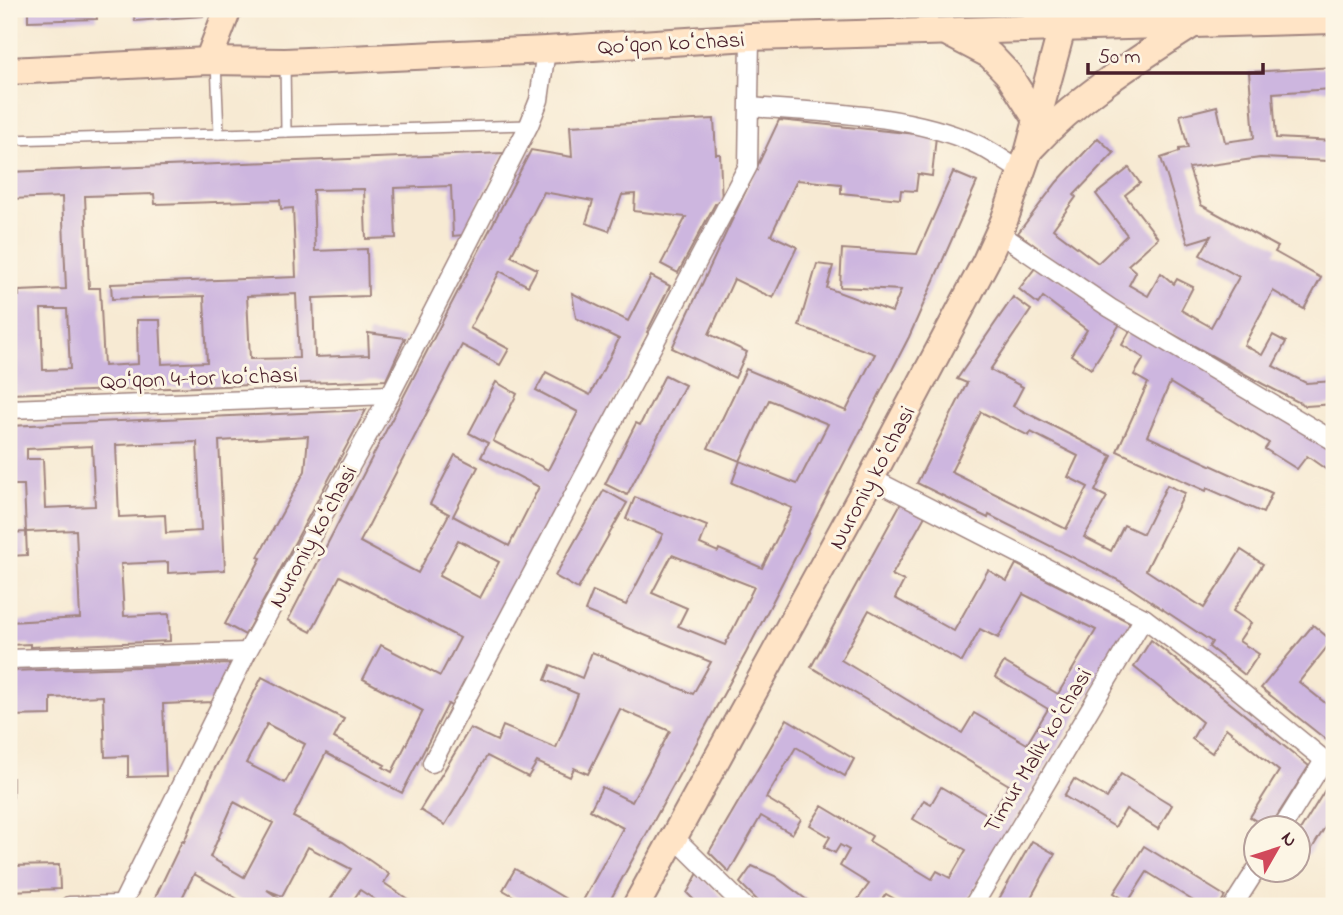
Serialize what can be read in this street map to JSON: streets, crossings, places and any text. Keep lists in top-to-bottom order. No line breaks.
{"streets":{"main road":["Qoʻqon koʻchasi","Nuroniy koʻchasi"],"street":["Qoʻqon 4-tor koʻchasi","Timur Malik koʻchasi"]},"crossings":[["Qoʻqon koʻchasi","Nuroniy koʻchasi"],["Qoʻqon 4-tor koʻchasi","Nuroniy koʻchasi"]],"scale_bar":"50 m","north":"top right"}
